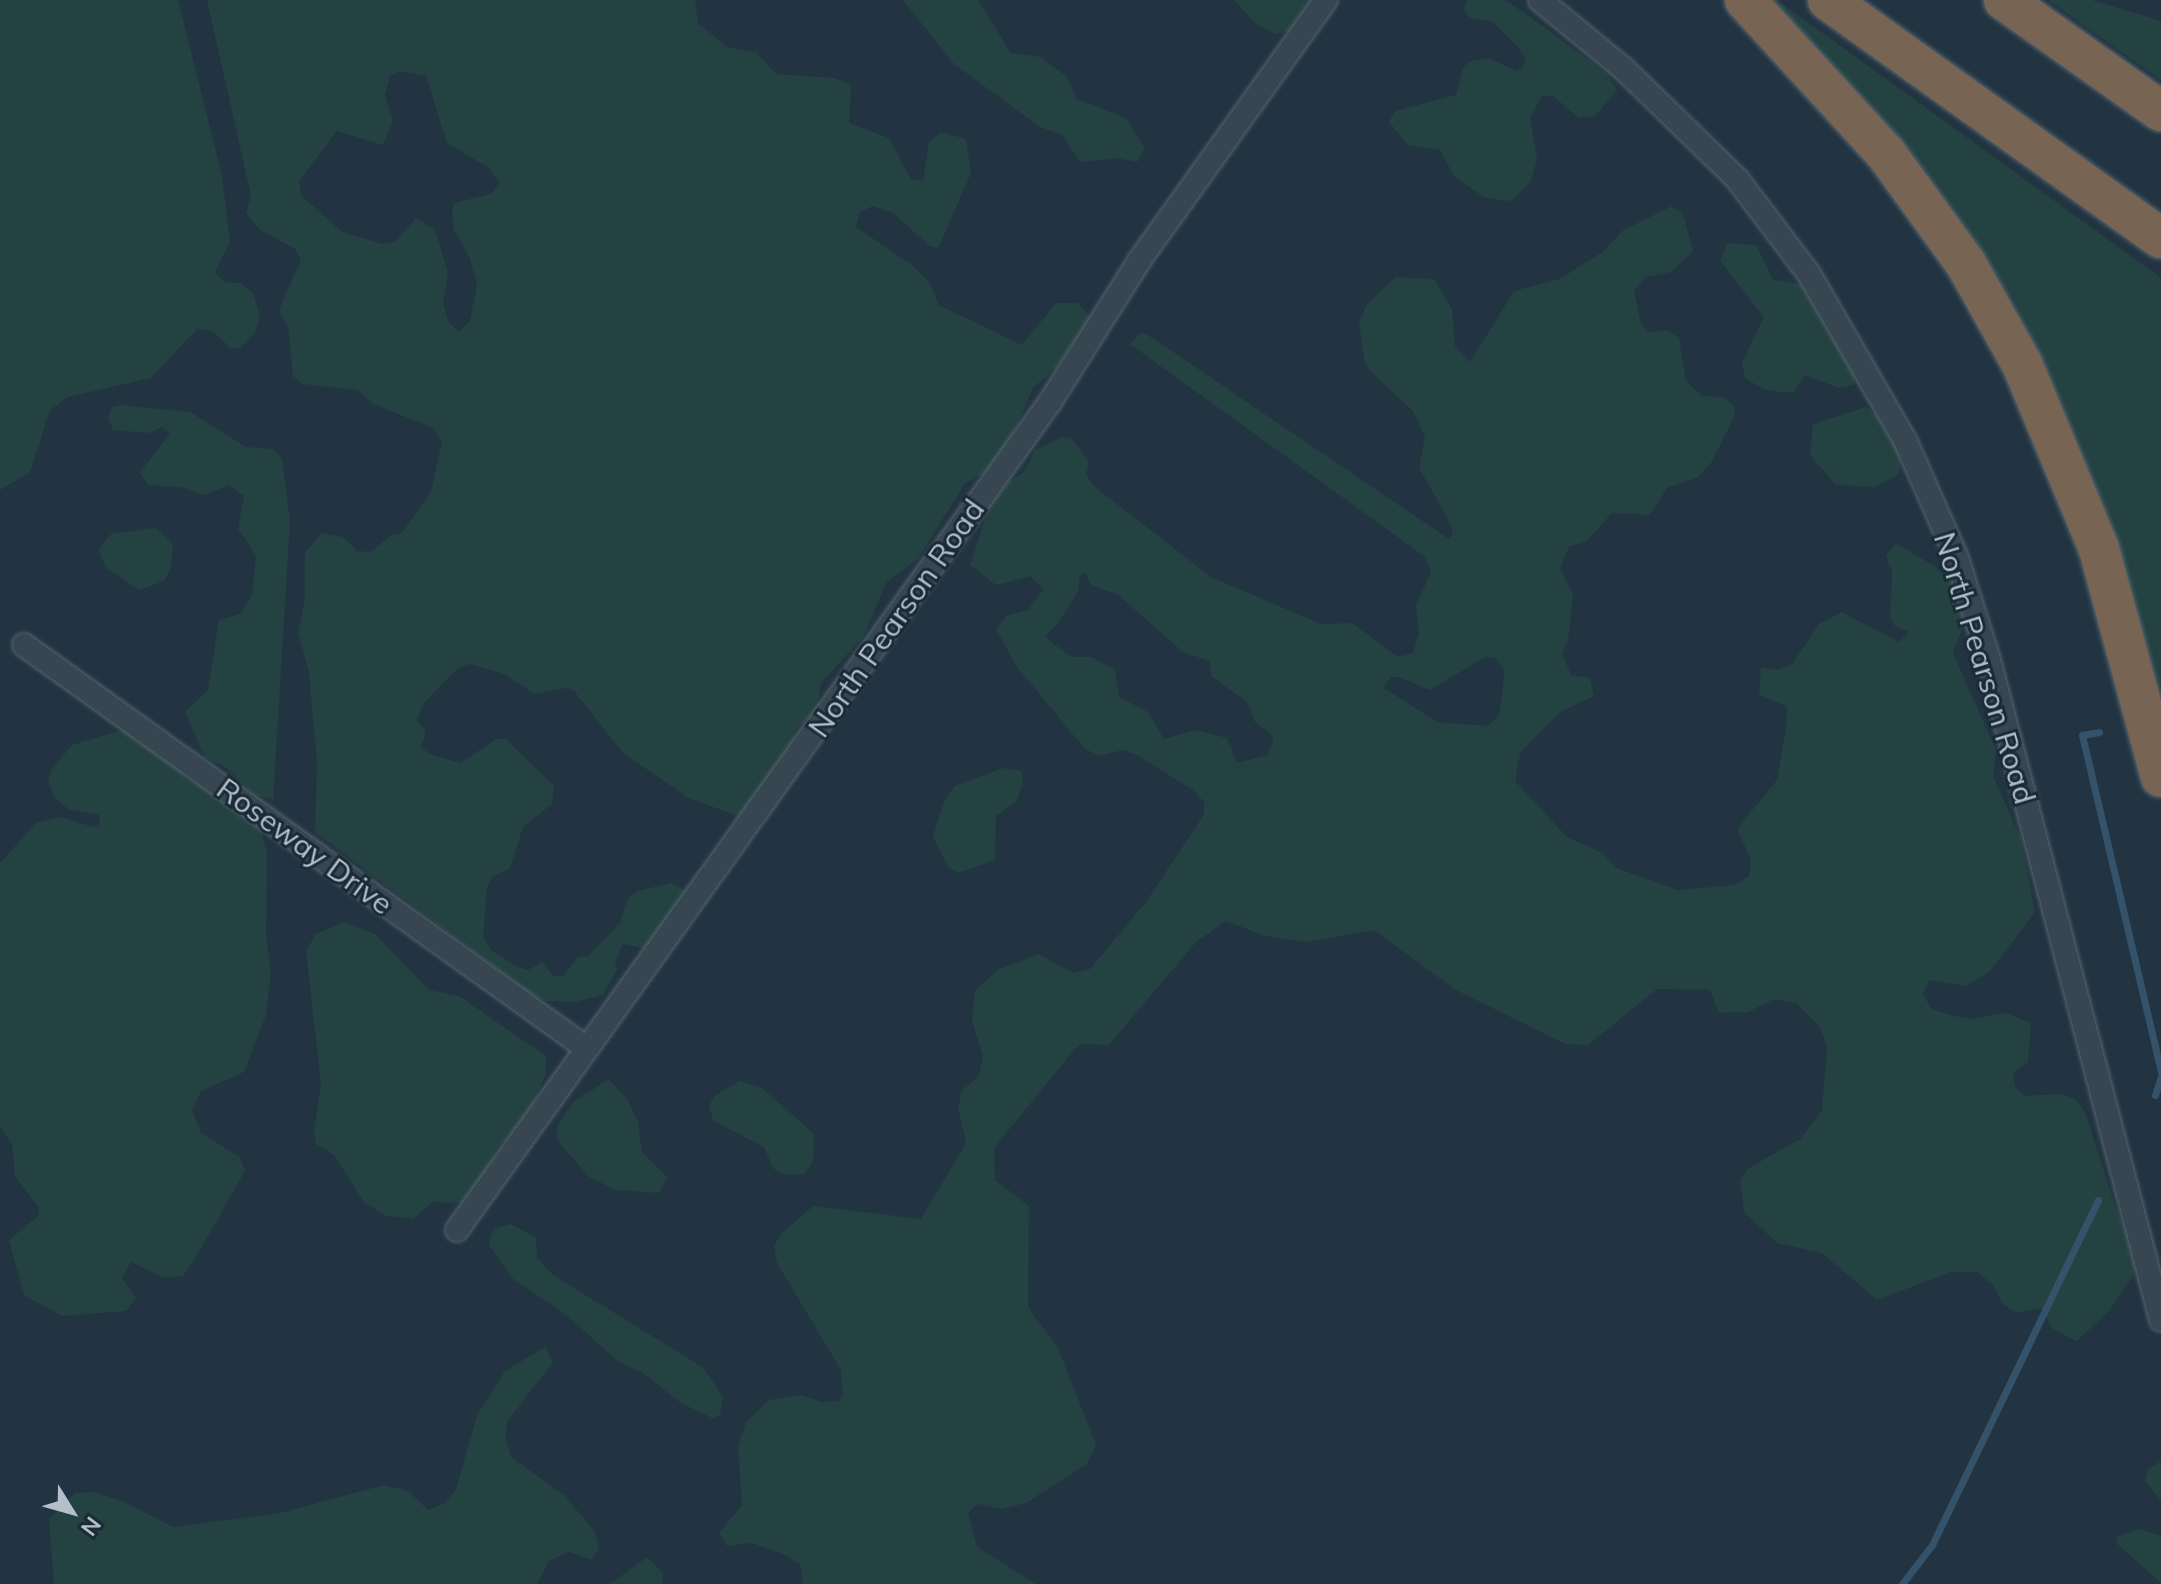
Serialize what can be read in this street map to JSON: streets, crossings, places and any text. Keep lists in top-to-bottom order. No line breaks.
{"streets":{"street":["North Pearson Road","Roseway Drive"]},"crossings":[["North Pearson Road","Roseway Drive"]],"north":"bottom right"}
